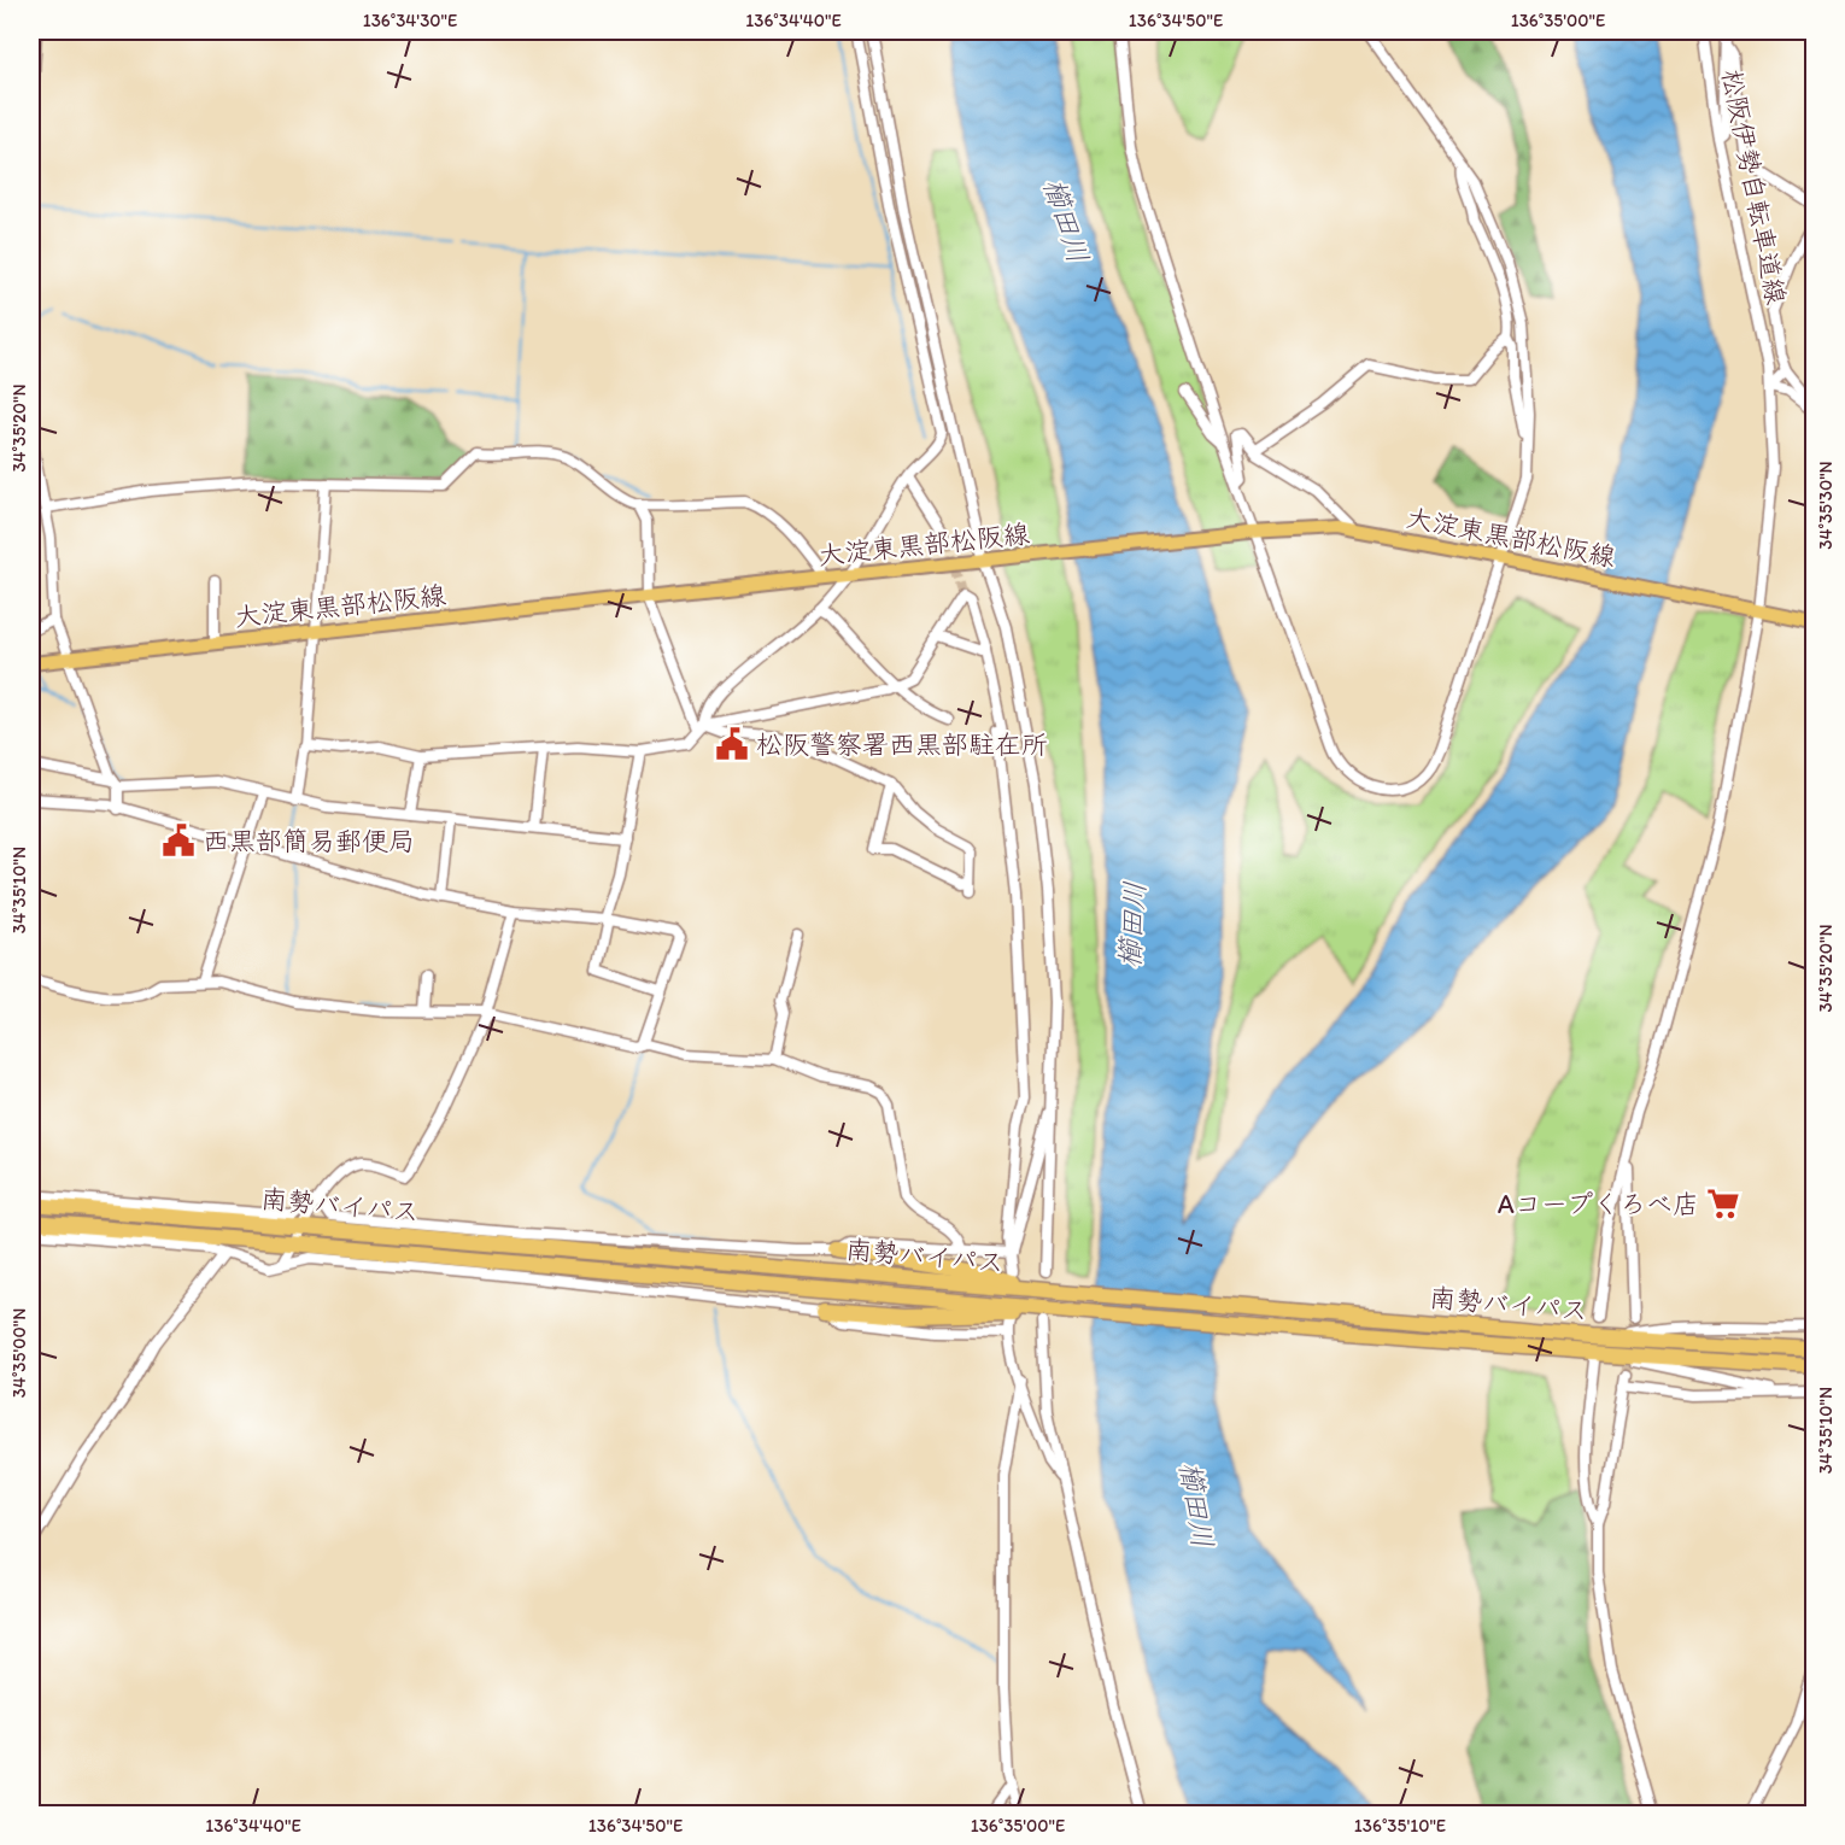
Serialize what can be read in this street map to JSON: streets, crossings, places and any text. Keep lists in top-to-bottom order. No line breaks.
{"streets":{"highway":["南勢バイパス"],"main road":["大淀東黒部松阪線"],"street":["松阪伊勢自転車道線"]},"crossings":[["松阪伊勢自転車道線","大淀東黒部松阪線"]],"water":["櫛田川"],"places":{"public building":["松阪警察署西黒部駐在所","西黒部簡易郵便局"],"supermarket":["Aコープくろべ店"]},"coordinates":["136°34'30\"E","136°34'40\"E","136°34'50\"E","136°35'00\"E","34°35'20\"N","34°35'30\"N","34°35'10\"N","34°35'00\"N","136°35'10\"E"]}
